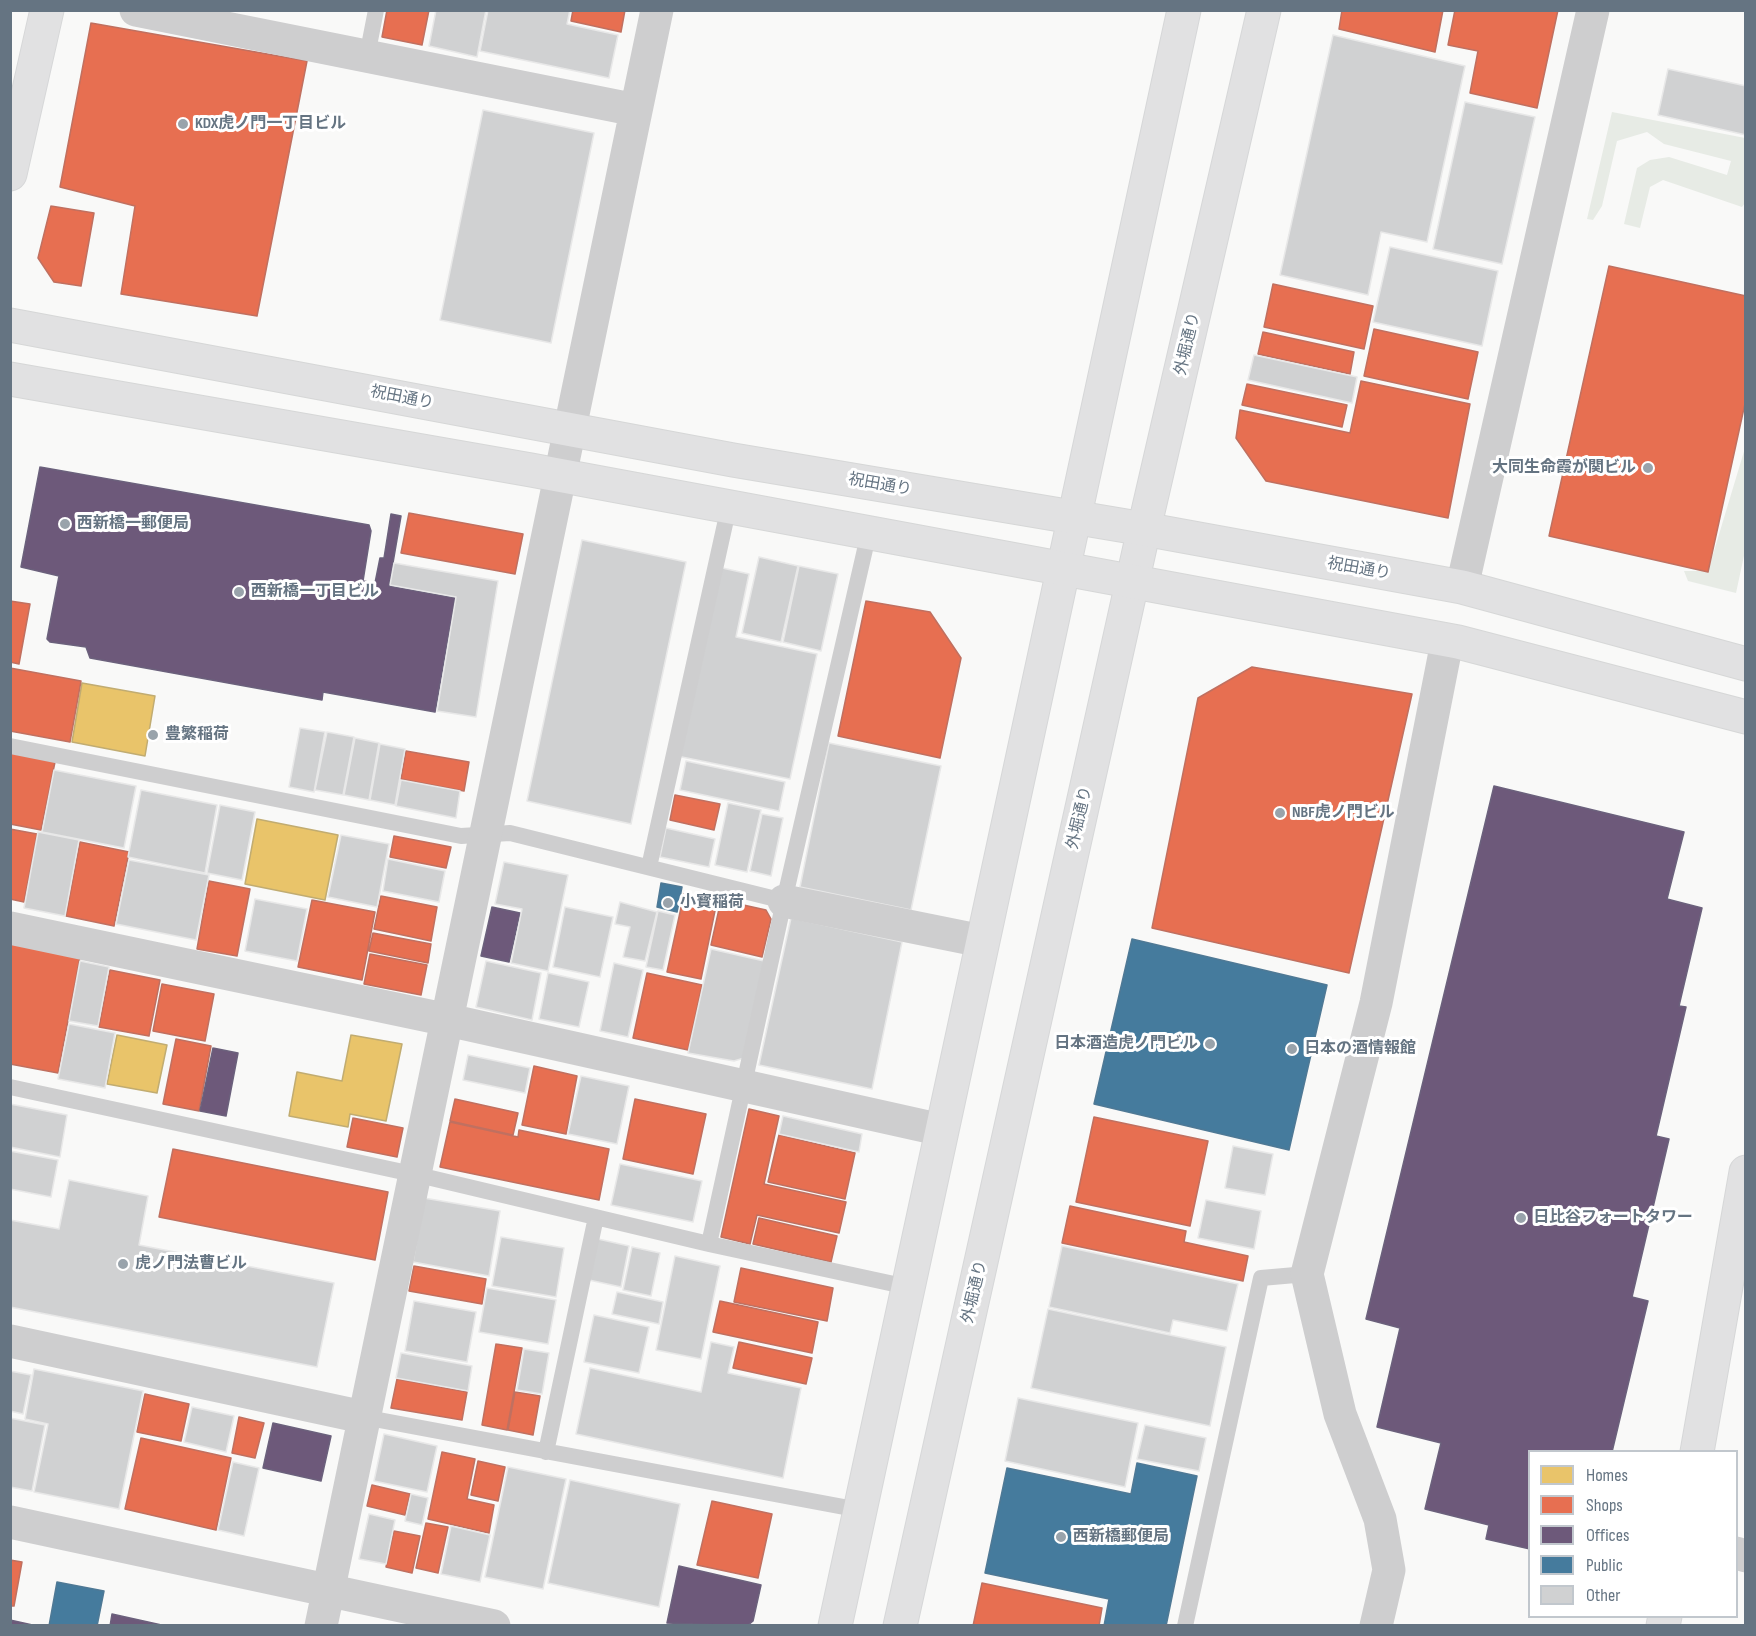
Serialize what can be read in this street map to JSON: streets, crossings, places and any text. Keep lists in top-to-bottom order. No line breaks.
{"streets":{"main road":["外堀通り","祝田通り"]},"crossings":[["外堀通り","祝田通り"]],"places":["KDX虎ノ門一丁目ビル","大同生命霞が関ビル","西新橋一郵便局","西新橋一丁目ビル","豊繁稲荷","NBF虎ノ門ビル","小寳稲荷","日本酒造虎ノ門ビル","日本の酒情報館","日比谷フォートタワー","虎ノ門法曹ビル","西新橋郵便局"],"legend":["Homes","Shops","Offices","Public","Other"]}
